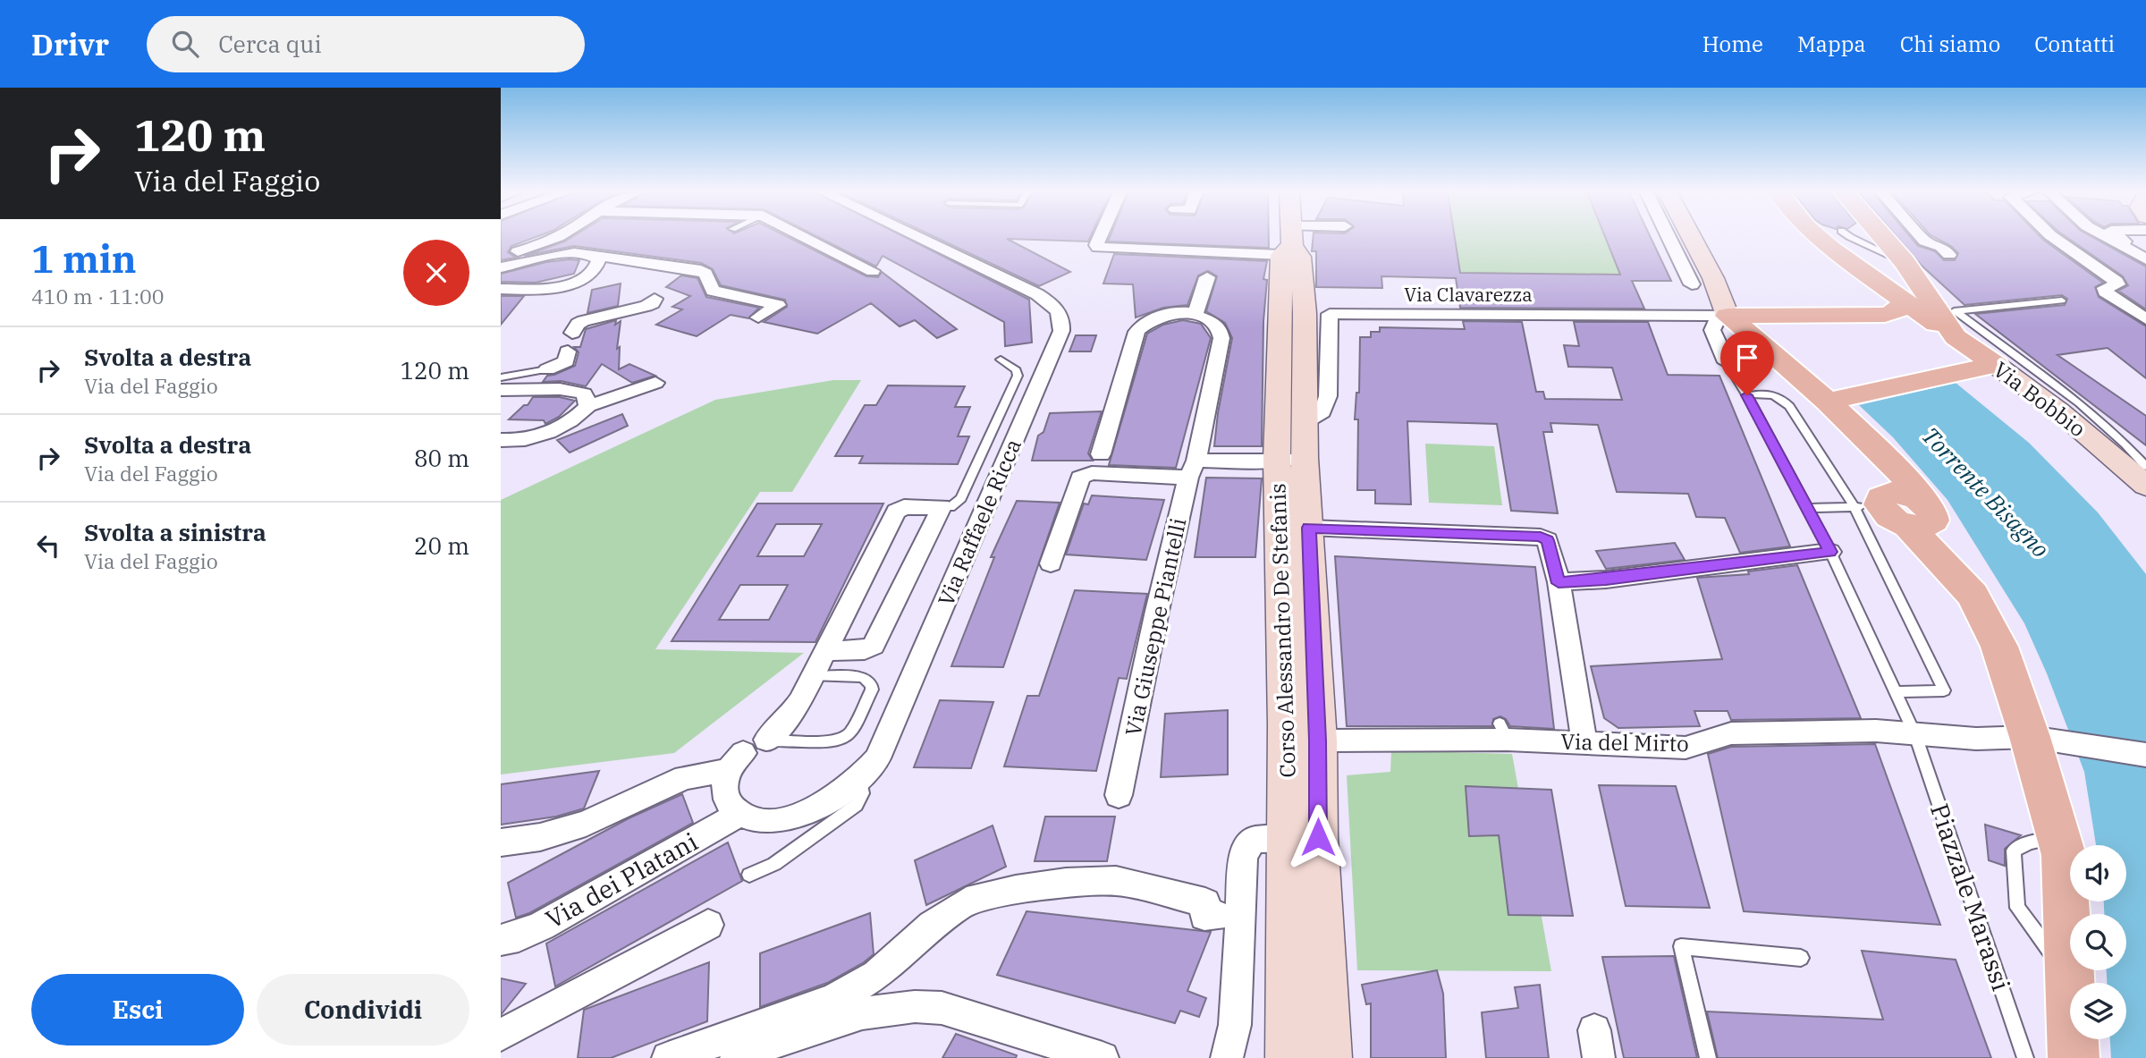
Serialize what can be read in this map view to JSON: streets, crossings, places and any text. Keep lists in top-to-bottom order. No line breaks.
{"streets":{"main road":["Via Bobbio","Corso Alessandro De Stefanis"],"street":["Via Clavarezza","Via Raffaele Ricca","Via Giuseppe Piantelli","Via del Mirto","Via dei Platani","Piazzale Marassi"]},"crossings":[["Via Clavarezza","Corso Alessandro De Stefanis"],["Via Clavarezza","Piazzale Marassi"],["Via Raffaele Ricca","Via dei Platani"],["Via del Mirto","Piazzale Marassi"]],"water":["Torrente Bisagno"],"page":{"header":"Drivr","search":"Cerca qui","nav":["Home","Mappa","Chi siamo","Contatti"],"turn":["120 m","Via del Faggio"],"heading":["1 min","410 m · 11:00"],"list":[{"name":"Svolta a destra","note":"Via del Faggio","value":"120 m"},{"name":"Svolta a destra","note":"Via del Faggio","value":"80 m"},{"name":"Svolta a sinistra","note":"Via del Faggio","value":"20 m"}],"buttons":["Esci","Condividi"]}}
